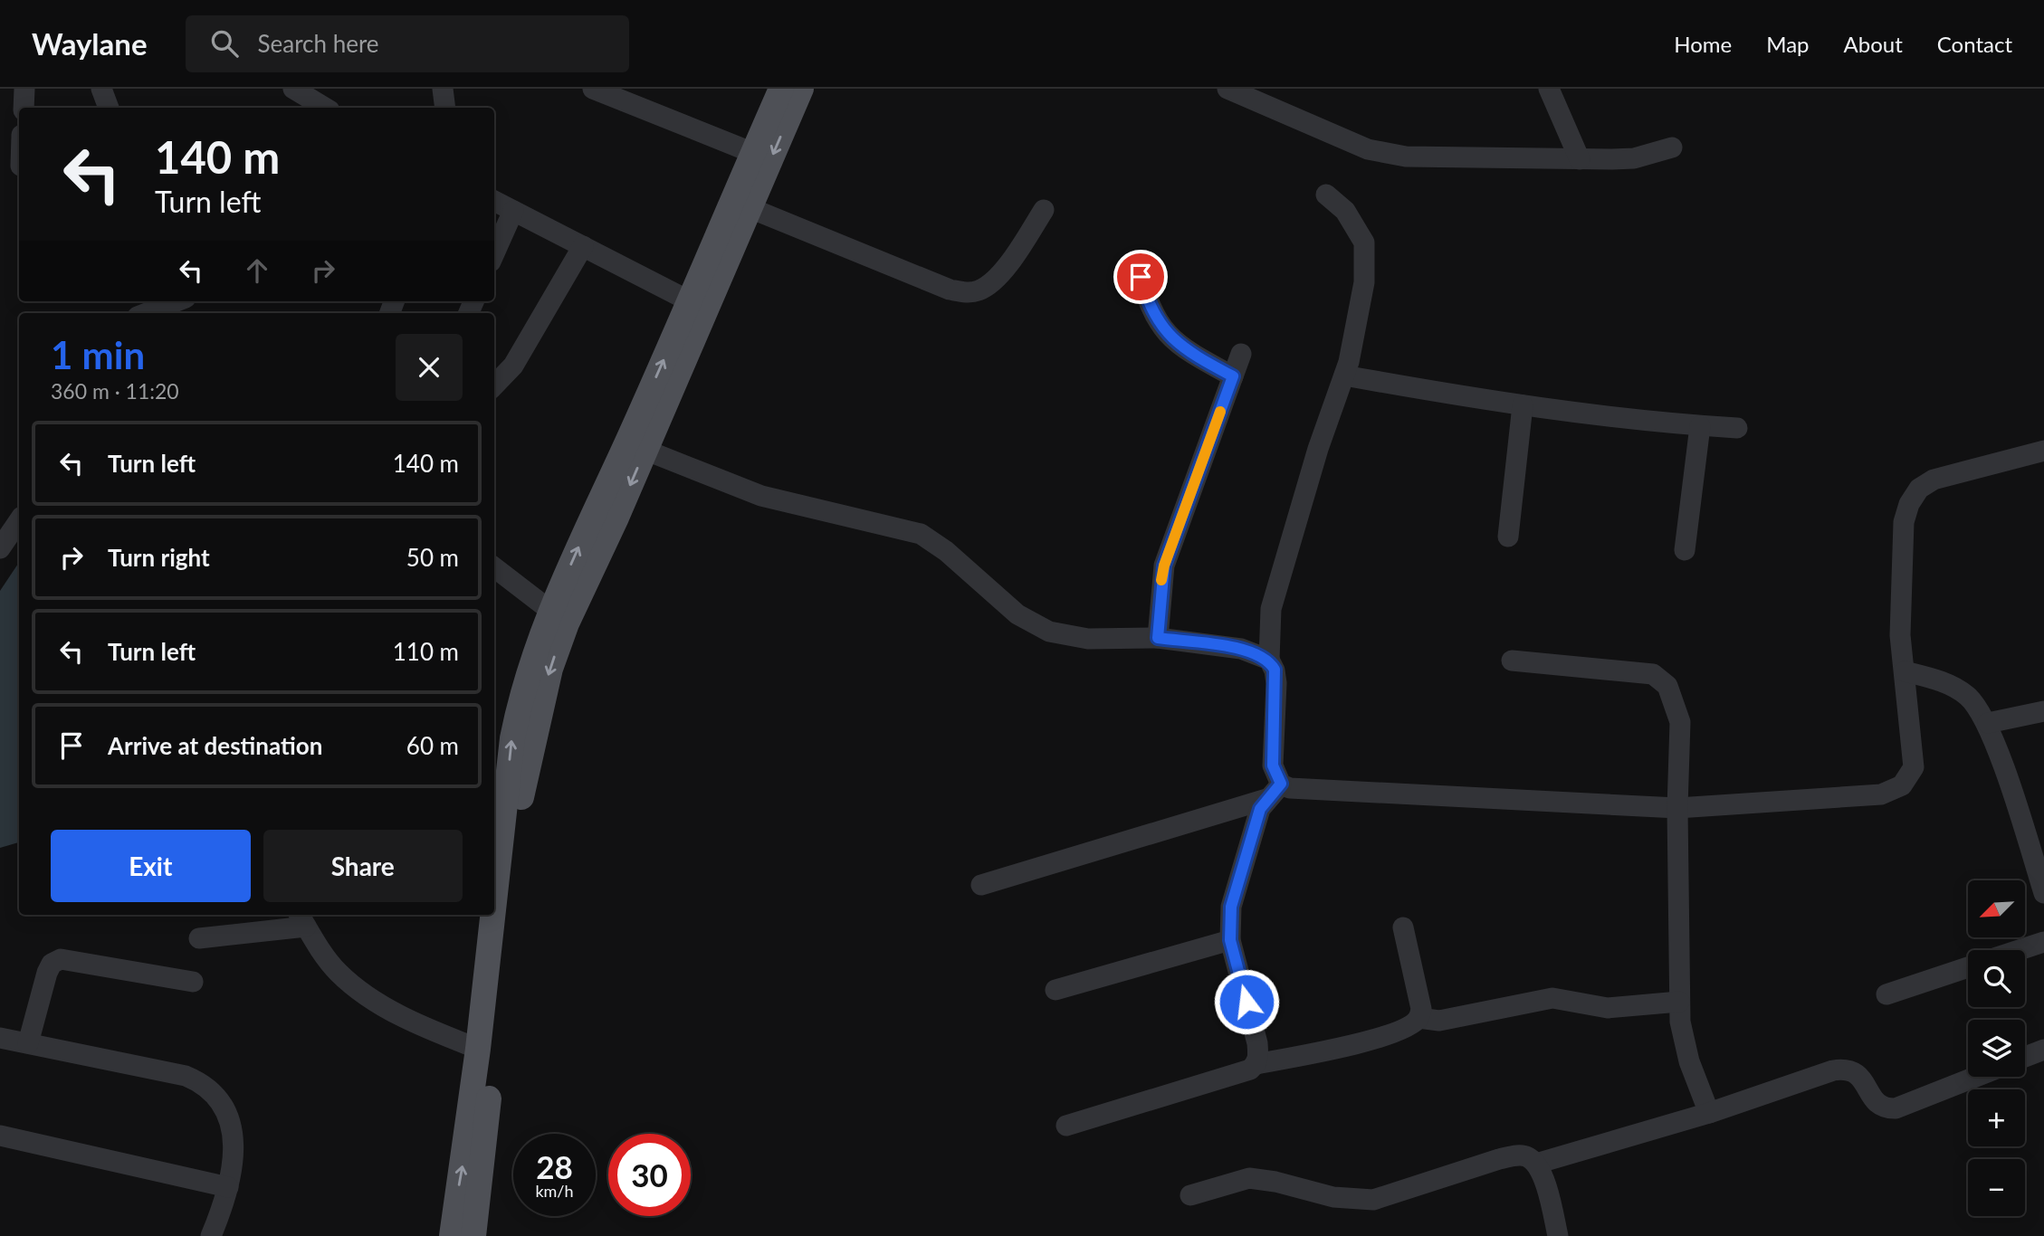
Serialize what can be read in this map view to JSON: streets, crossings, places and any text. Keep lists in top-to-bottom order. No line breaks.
{"north":"bottom left","page":{"header":"Waylane","search":"Search here","nav":["Home","Map","About","Contact"],"turn":["140 m","Turn left"],"heading":["1 min","360 m · 11:20"],"list":[{"name":"Turn left","value":"140 m"},{"name":"Turn right","value":"50 m"},{"name":"Turn left","value":"110 m"},{"name":"Arrive at destination","value":"60 m"}],"buttons":["Exit","Share"],"map_buttons":["+","−"],"speed":"28 km/h","limit":"30"}}
